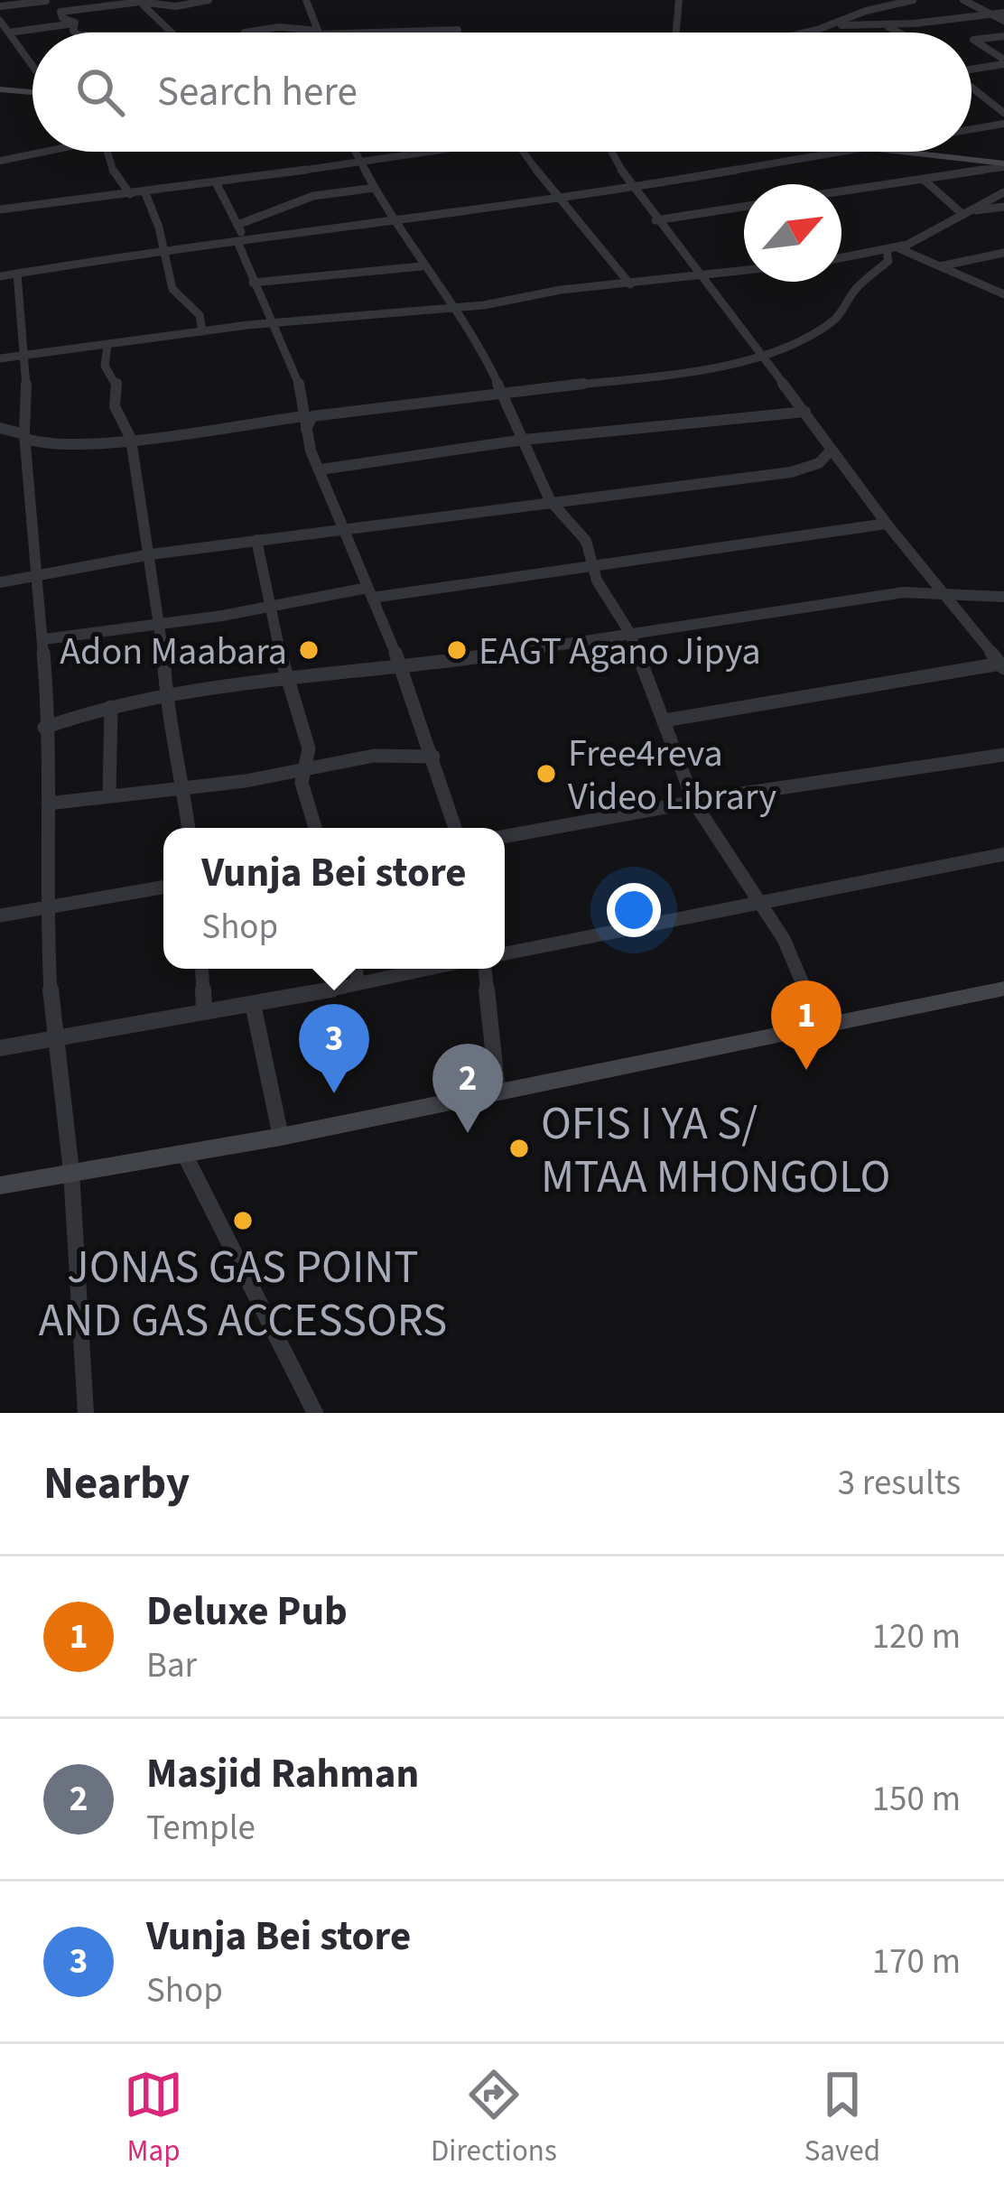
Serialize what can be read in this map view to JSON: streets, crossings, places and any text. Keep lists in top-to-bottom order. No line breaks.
{"places":["Adon Maabara","EAGT Agano Jipya","Free4reva Video Library","OFIS I YA S/ MTAA MHONGOLO","JONAS GAS POINT AND GAS ACCESSORS"],"north":"top right","page":{"search":"Search here","popup":["Vunja Bei store","Shop"],"pins":["1","3","2"],"heading":["Nearby","3 results"],"list":[{"mark":"1","name":"Deluxe Pub","note":"Bar","value":"120 m"},{"mark":"2","name":"Masjid Rahman","note":"Temple","value":"150 m"},{"mark":"3","name":"Vunja Bei store","note":"Shop","value":"170 m"}],"nav":["Map","Directions","Saved"]}}
